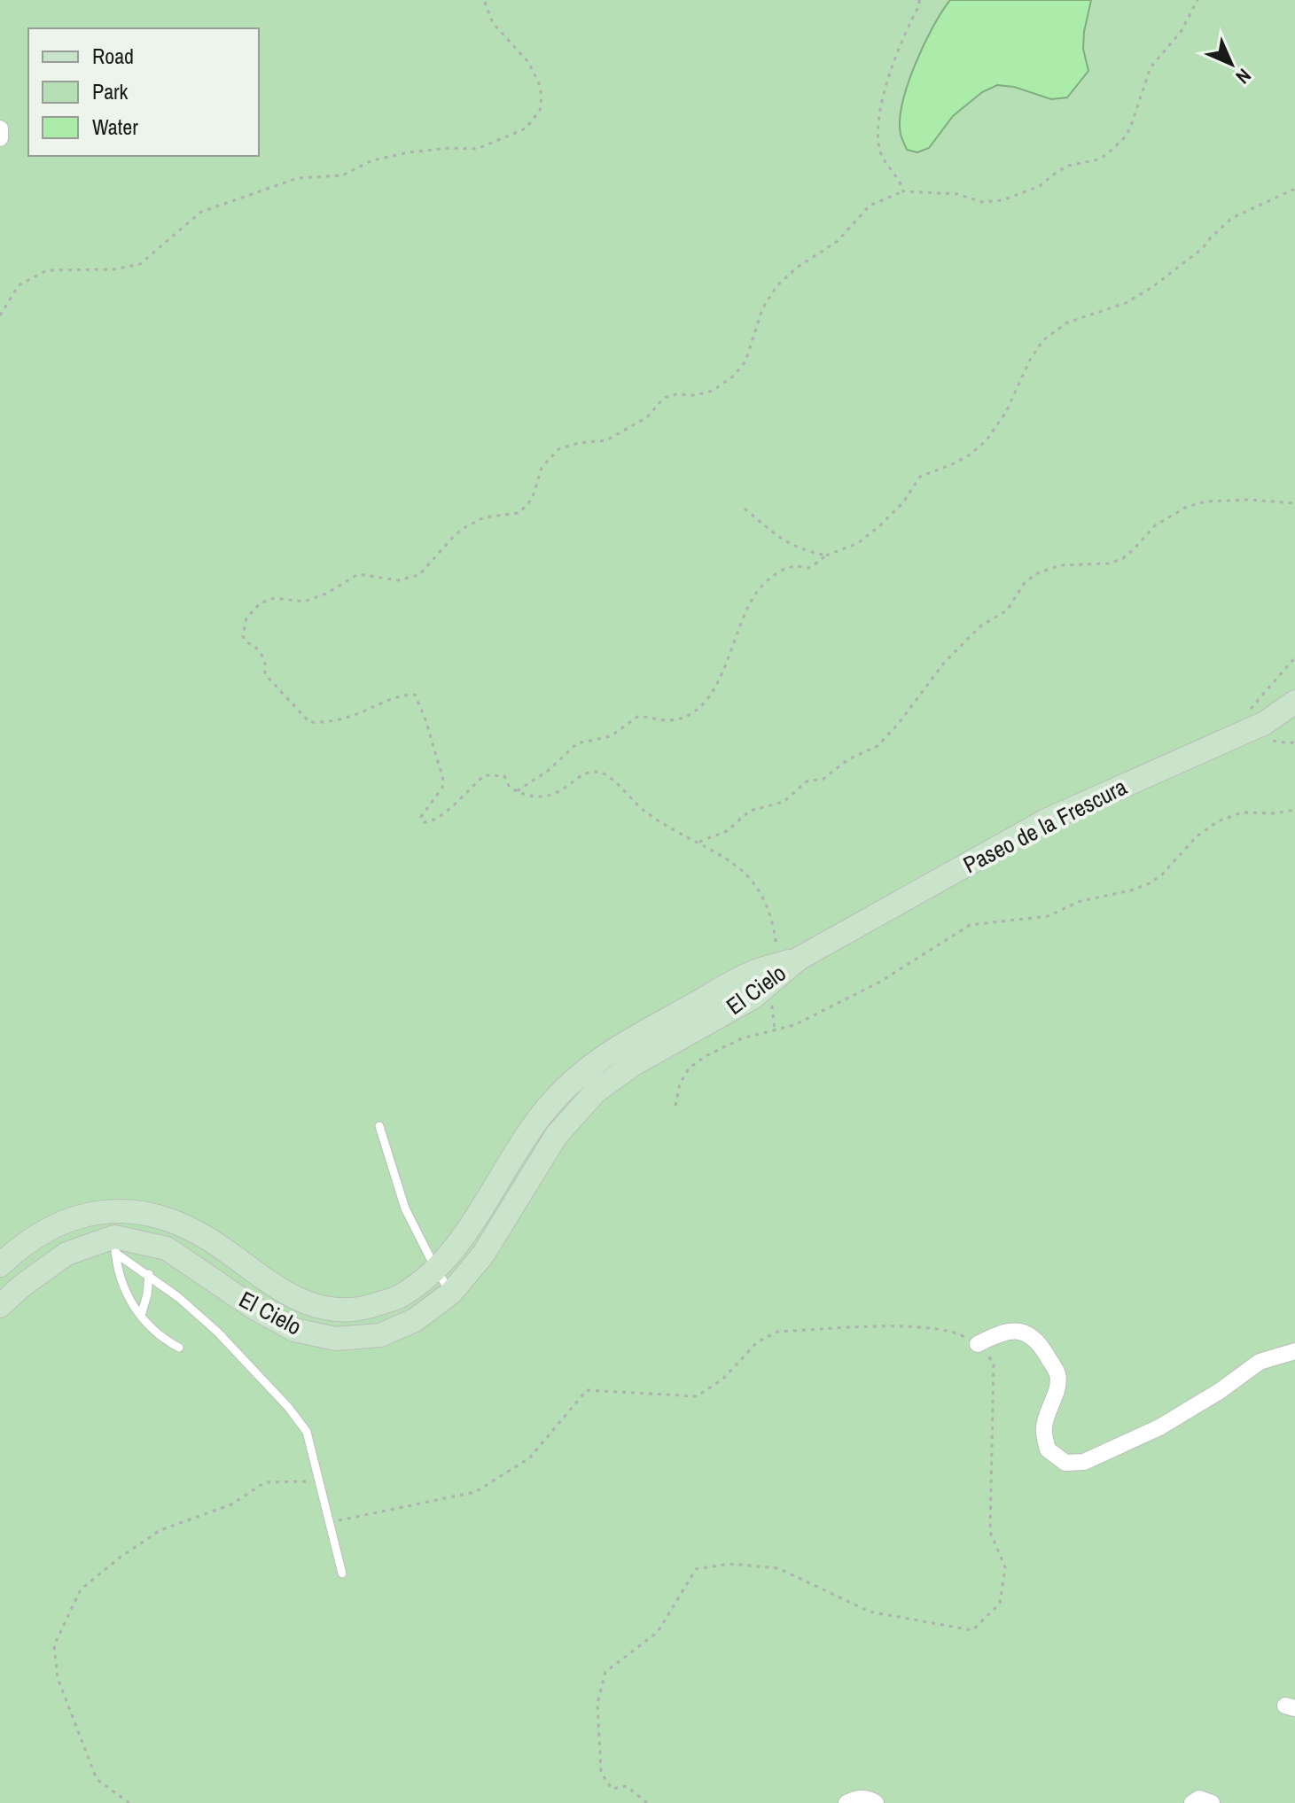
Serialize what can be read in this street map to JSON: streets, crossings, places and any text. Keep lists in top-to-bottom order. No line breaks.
{"streets":{"street":["Paseo de la Frescura","El Cielo"]},"crossings":[["Paseo de la Frescura","El Cielo"]],"legend":["Road","Park","Water"],"north":"bottom right"}
